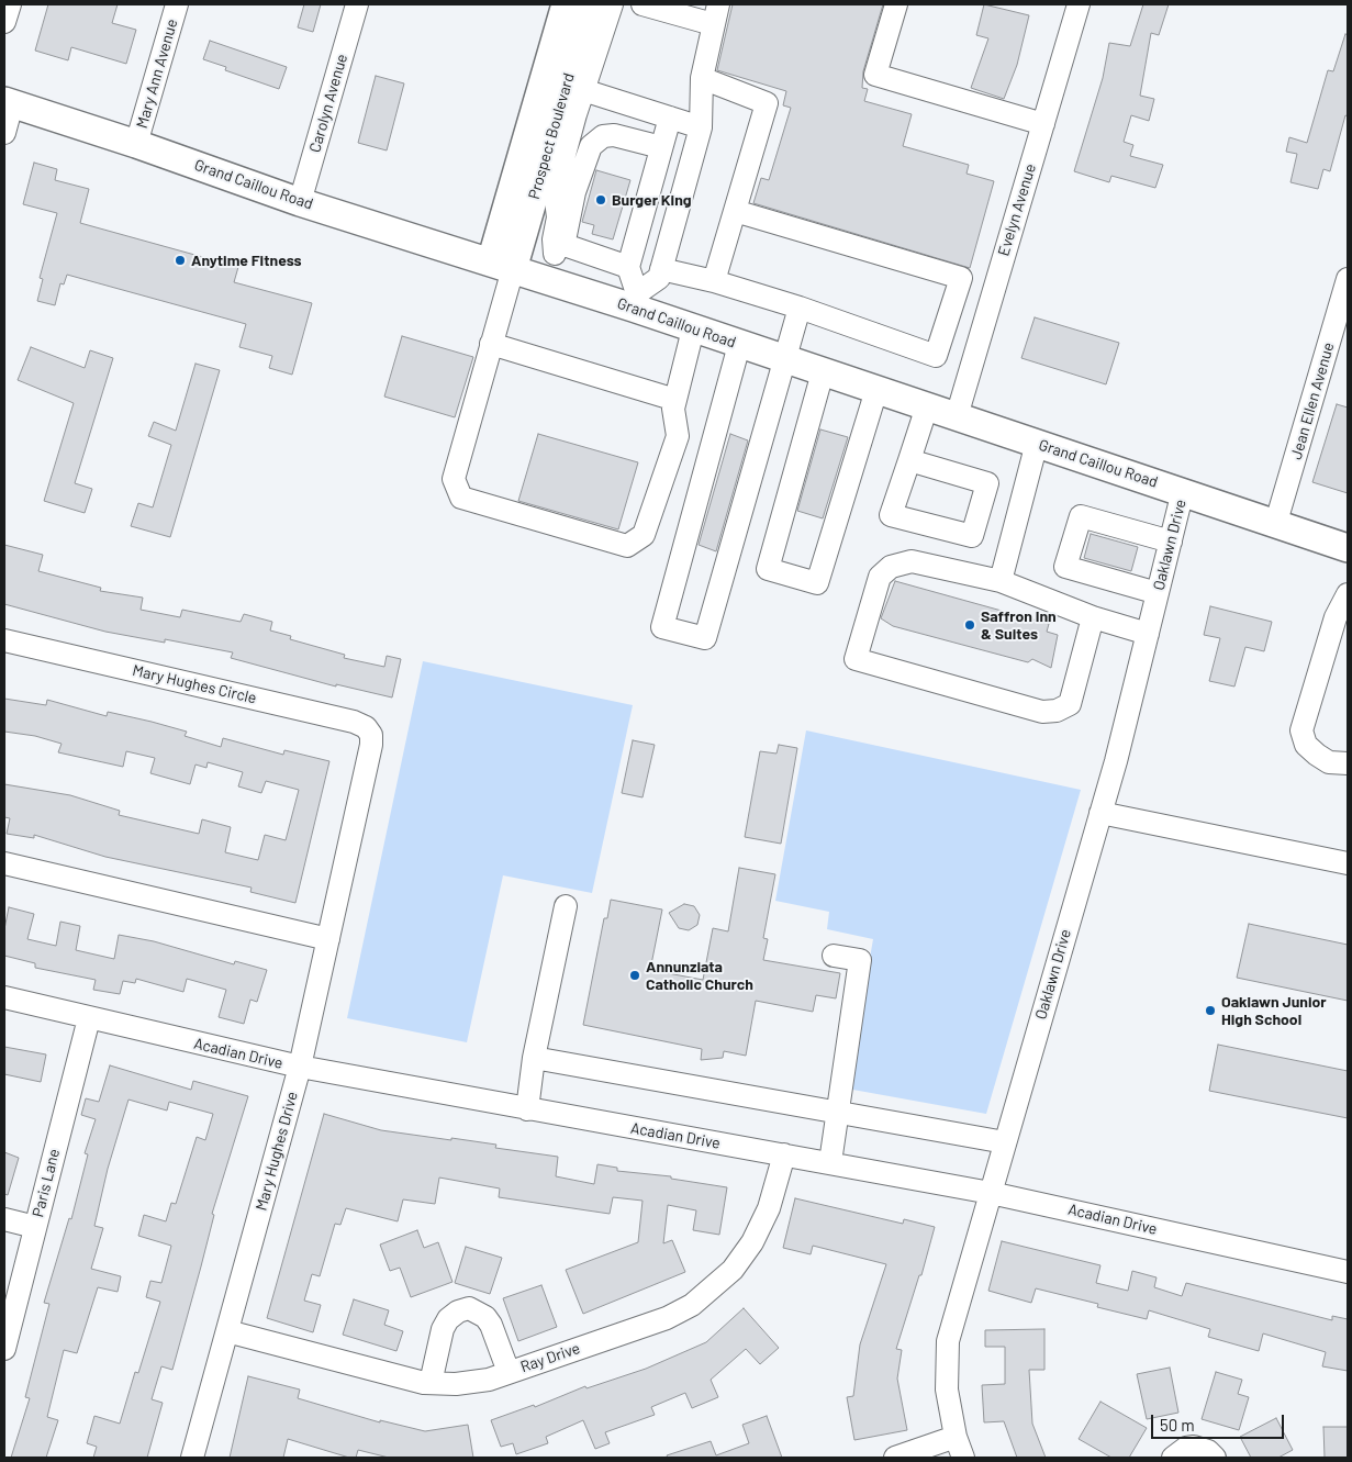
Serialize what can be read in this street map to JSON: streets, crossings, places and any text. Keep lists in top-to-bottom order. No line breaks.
{"streets":{"main road":["Prospect Boulevard","Grand Caillou Road"],"street":["Mary Ann Avenue","Carolyn Avenue","Evelyn Avenue","Jean Ellen Avenue","Oaklawn Drive","Mary Hughes Circle","Acadian Drive","Mary Hughes Drive","Paris Lane","Ray Drive"]},"crossings":[["Mary Ann Avenue","Grand Caillou Road"],["Carolyn Avenue","Grand Caillou Road"],["Prospect Boulevard","Grand Caillou Road"],["Grand Caillou Road","Evelyn Avenue"],["Grand Caillou Road","Jean Ellen Avenue"],["Grand Caillou Road","Oaklawn Drive"],["Oaklawn Drive","Acadian Drive"],["Mary Hughes Circle","Mary Hughes Drive"],["Acadian Drive","Mary Hughes Drive"],["Acadian Drive","Paris Lane"],["Acadian Drive","Ray Drive"],["Mary Hughes Drive","Ray Drive"]],"places":["Burger King","Anytime Fitness","Saffron Inn & Suites","Annunziata Catholic Church","Oaklawn Junior High School"],"scale_bar":"50 m"}
